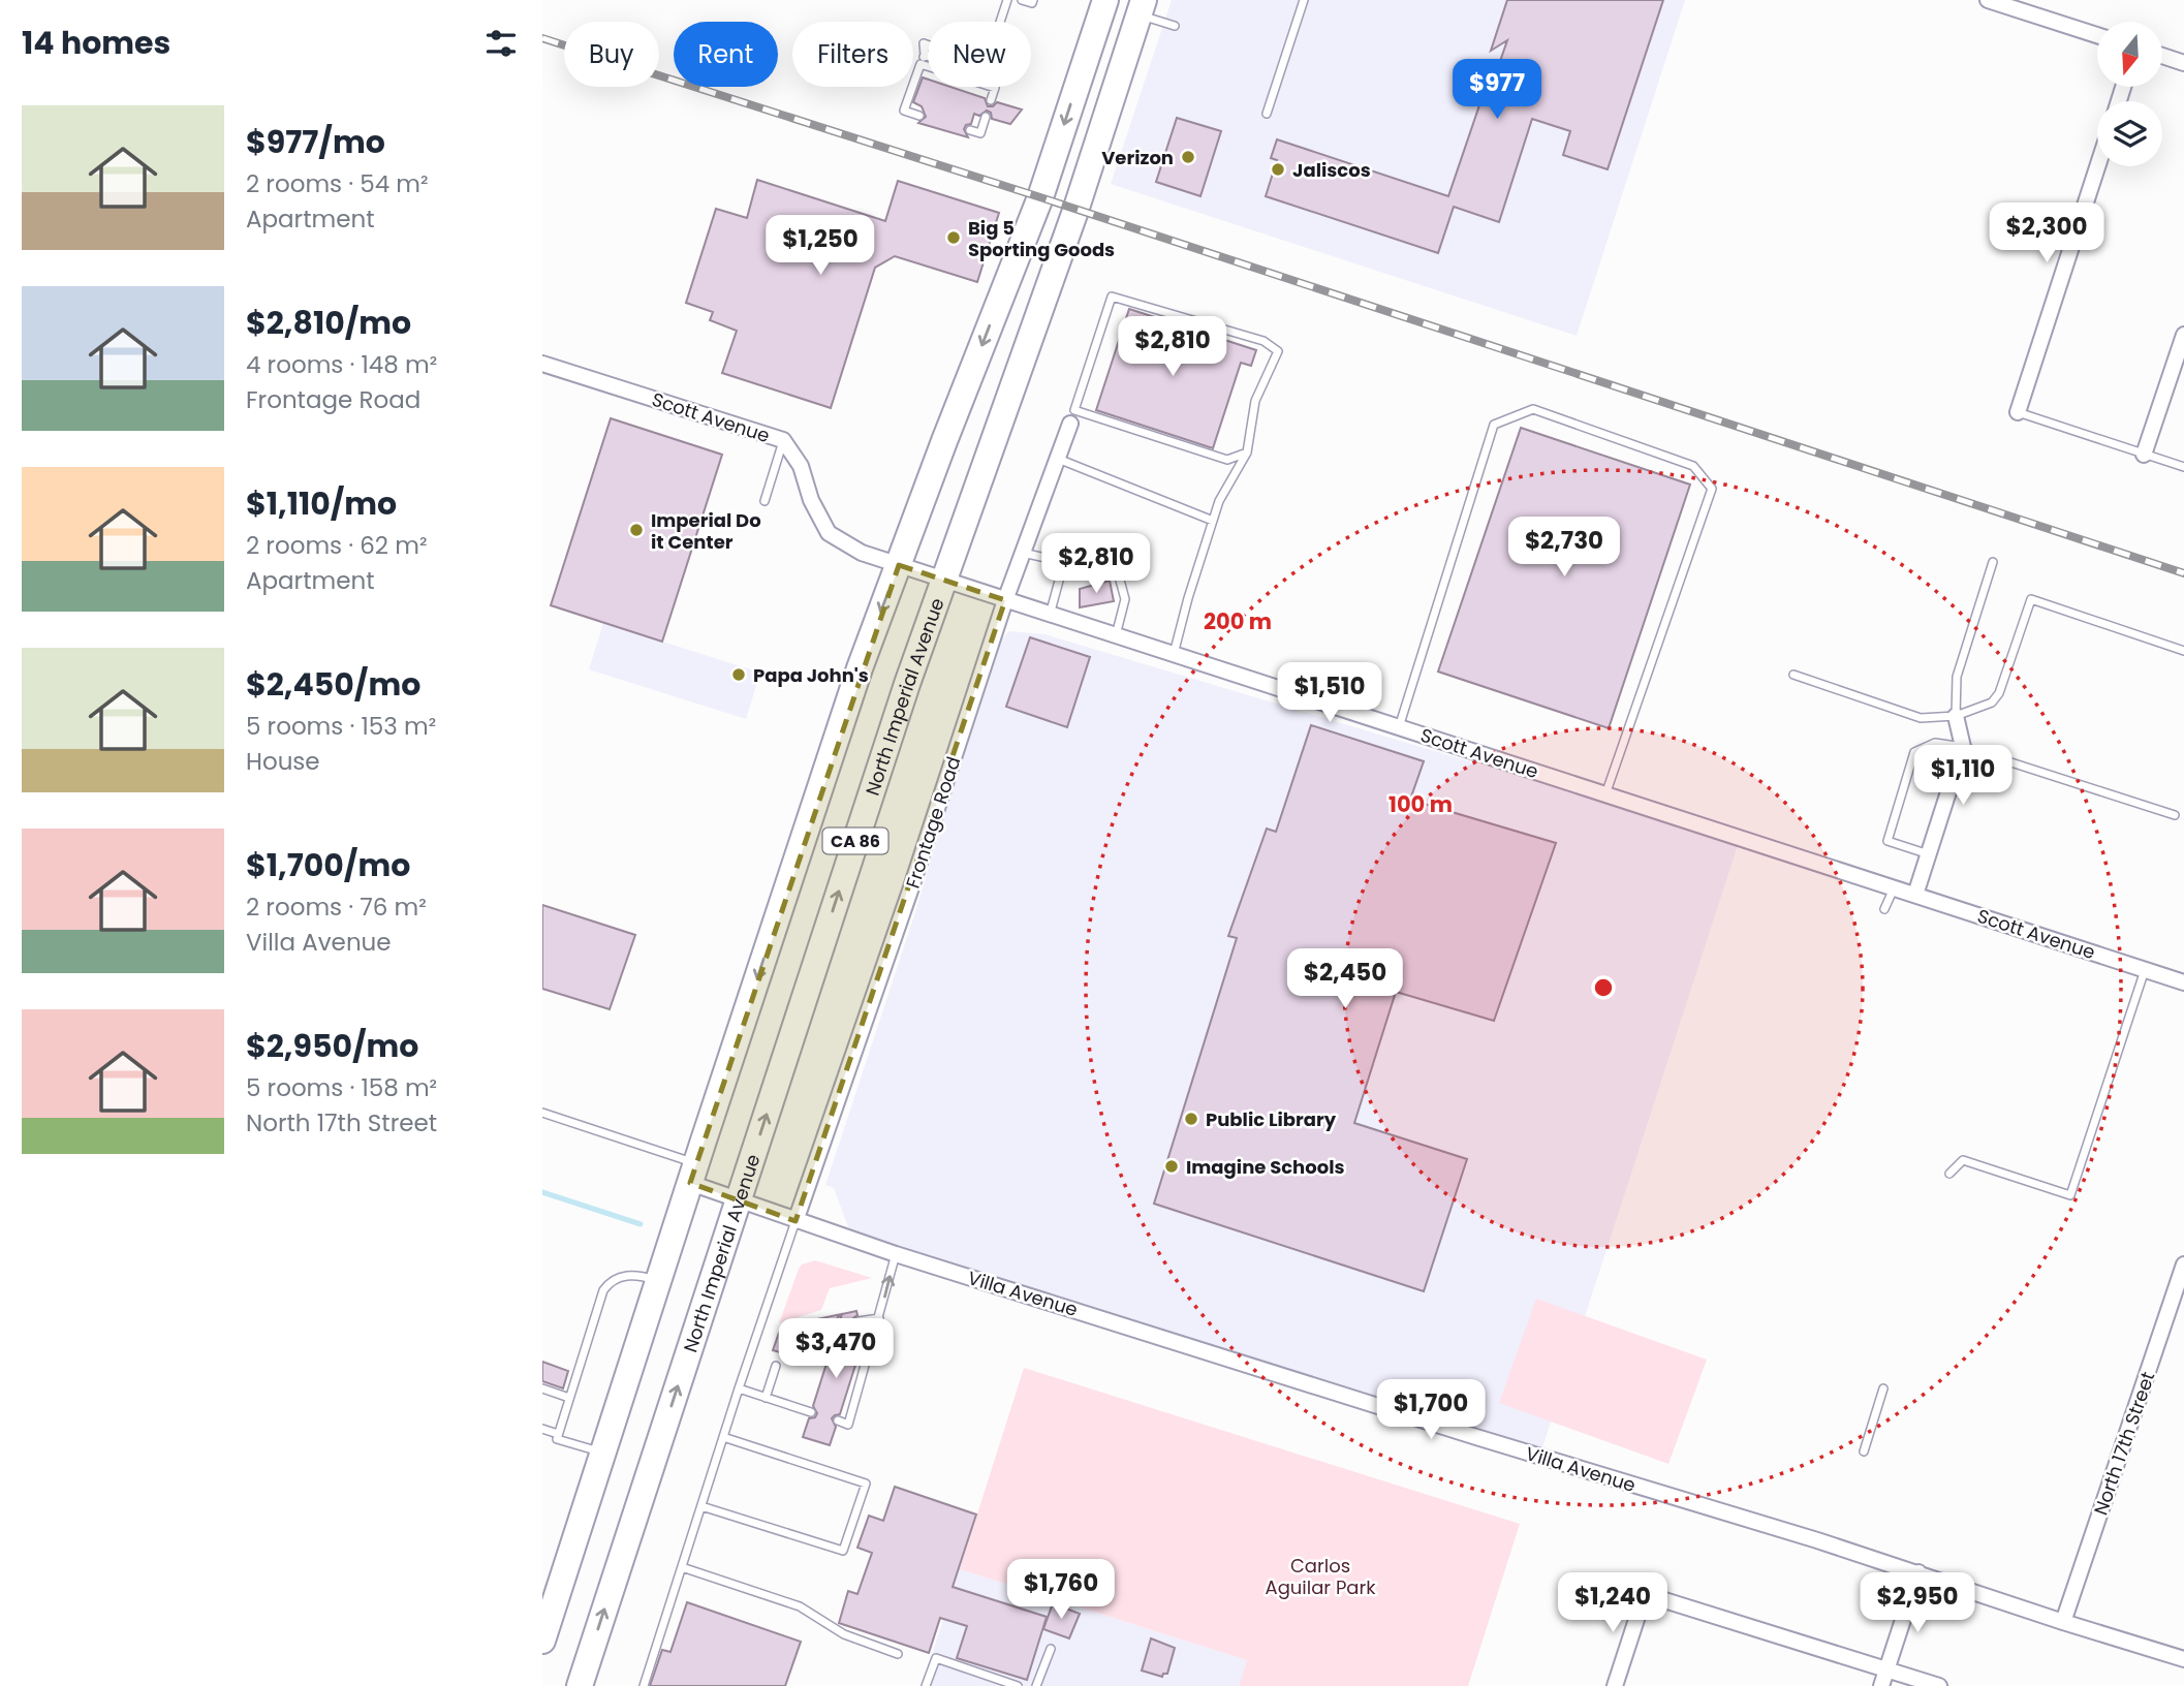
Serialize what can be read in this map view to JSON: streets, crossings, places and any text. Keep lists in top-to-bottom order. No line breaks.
{"streets":{"highway":["North Imperial Avenue","CA 86"],"street":["Scott Avenue","Frontage Road","Villa Avenue","North 17th Street"]},"crossings":[["Scott Avenue","North Imperial Avenue"],["Scott Avenue","Frontage Road"],["Scott Avenue","CA 86"],["North Imperial Avenue","Villa Avenue"],["Frontage Road","Villa Avenue"],["CA 86","Villa Avenue"],["Villa Avenue","North 17th Street"]],"parks":["Carlos Aguilar Park"],"places":["Verizon","Jaliscos","Big 5 Sporting Goods","Imperial Do it Center","Papa John's","Public Library","Imagine Schools"],"north":"bottom","page":{"heading":"14 homes","chip":["Buy","Rent","Filters","New"],"price":["$977","$2,300","$1,250","$2,810","$2,730","$2,810","$1,510","$1,110","$2,450","$3,470","$1,700","$1,760","$1,240","$2,950"],"list":[{"name":"$977/mo","note":"2 rooms · 54 m² · Apartment"},{"name":"$2,810/mo","note":"4 rooms · 148 m² · Frontage Road"},{"name":"$1,110/mo","note":"2 rooms · 62 m² · Apartment"},{"name":"$2,450/mo","note":"5 rooms · 153 m² · House"},{"name":"$1,700/mo","note":"2 rooms · 76 m² · Villa Avenue"},{"name":"$2,950/mo","note":"5 rooms · 158 m² · North 17th Street"}]},"rings":["200 m","100 m"]}
